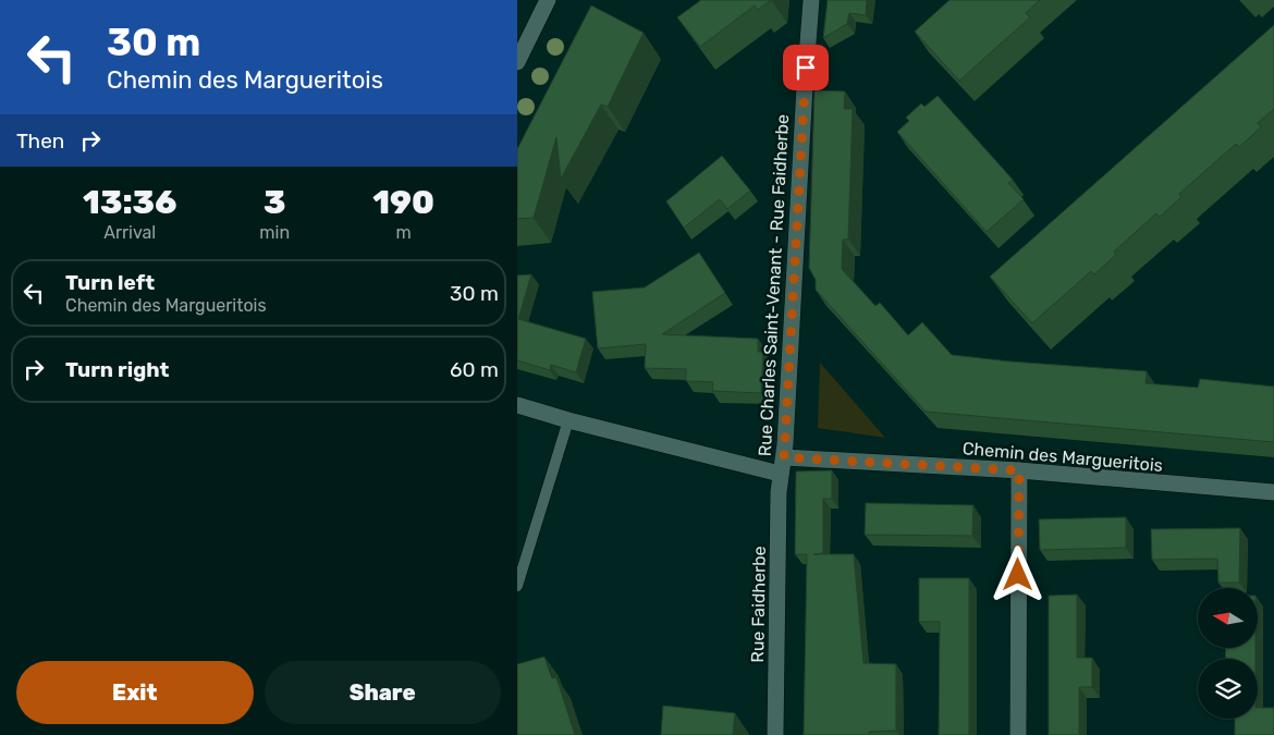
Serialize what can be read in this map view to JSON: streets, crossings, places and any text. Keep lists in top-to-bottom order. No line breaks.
{"streets":{"street":["Rue Charles Saint-Venant - Rue Faidherbe","Chemin des Margueritois","Rue Faidherbe"]},"crossings":[["Rue Charles Saint-Venant - Rue Faidherbe","Chemin des Margueritois"],["Rue Charles Saint-Venant - Rue Faidherbe","Rue Faidherbe"]],"north":"left","page":{"turn":["30 m","Chemin des Margueritois"],"then":"Then","eta":["13:36","Arrival","3","min","190","m"],"list":[{"name":"Turn left","note":"Chemin des Margueritois","value":"30 m"},{"name":"Turn right","value":"60 m"}],"buttons":["Exit","Share"]}}
